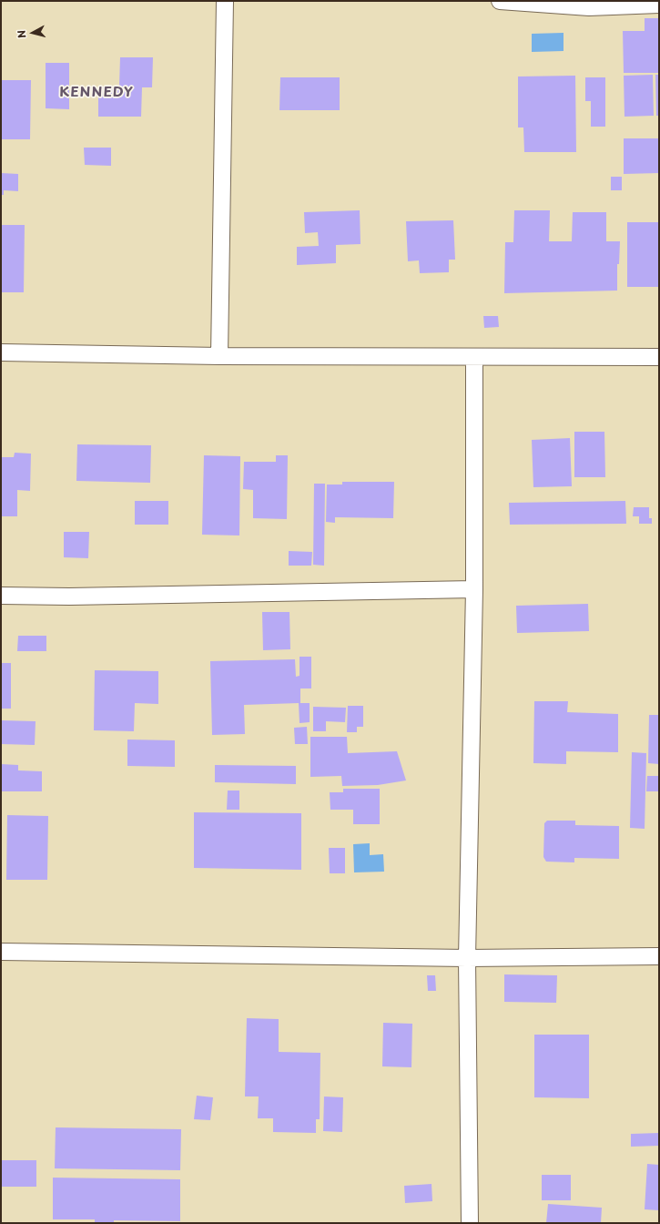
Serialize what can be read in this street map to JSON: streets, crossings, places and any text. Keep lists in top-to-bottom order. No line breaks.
{"districts":["KENNEDY"],"north":"left"}
